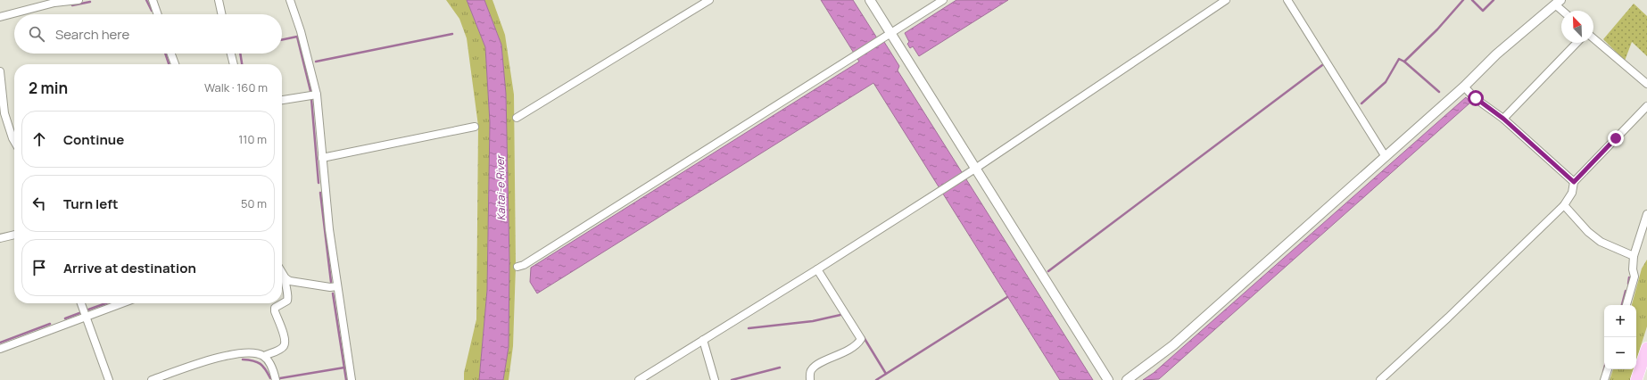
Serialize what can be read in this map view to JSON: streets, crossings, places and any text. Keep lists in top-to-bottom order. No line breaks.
{"water":["Kaitai-e River"],"north":"top left","page":{"search":"Search here","heading":["2 min","Walk · 160 m"],"list":[["Continue","110 m"],["Turn left","50 m"],"Arrive at destination"],"map_buttons":["+","−"]}}
